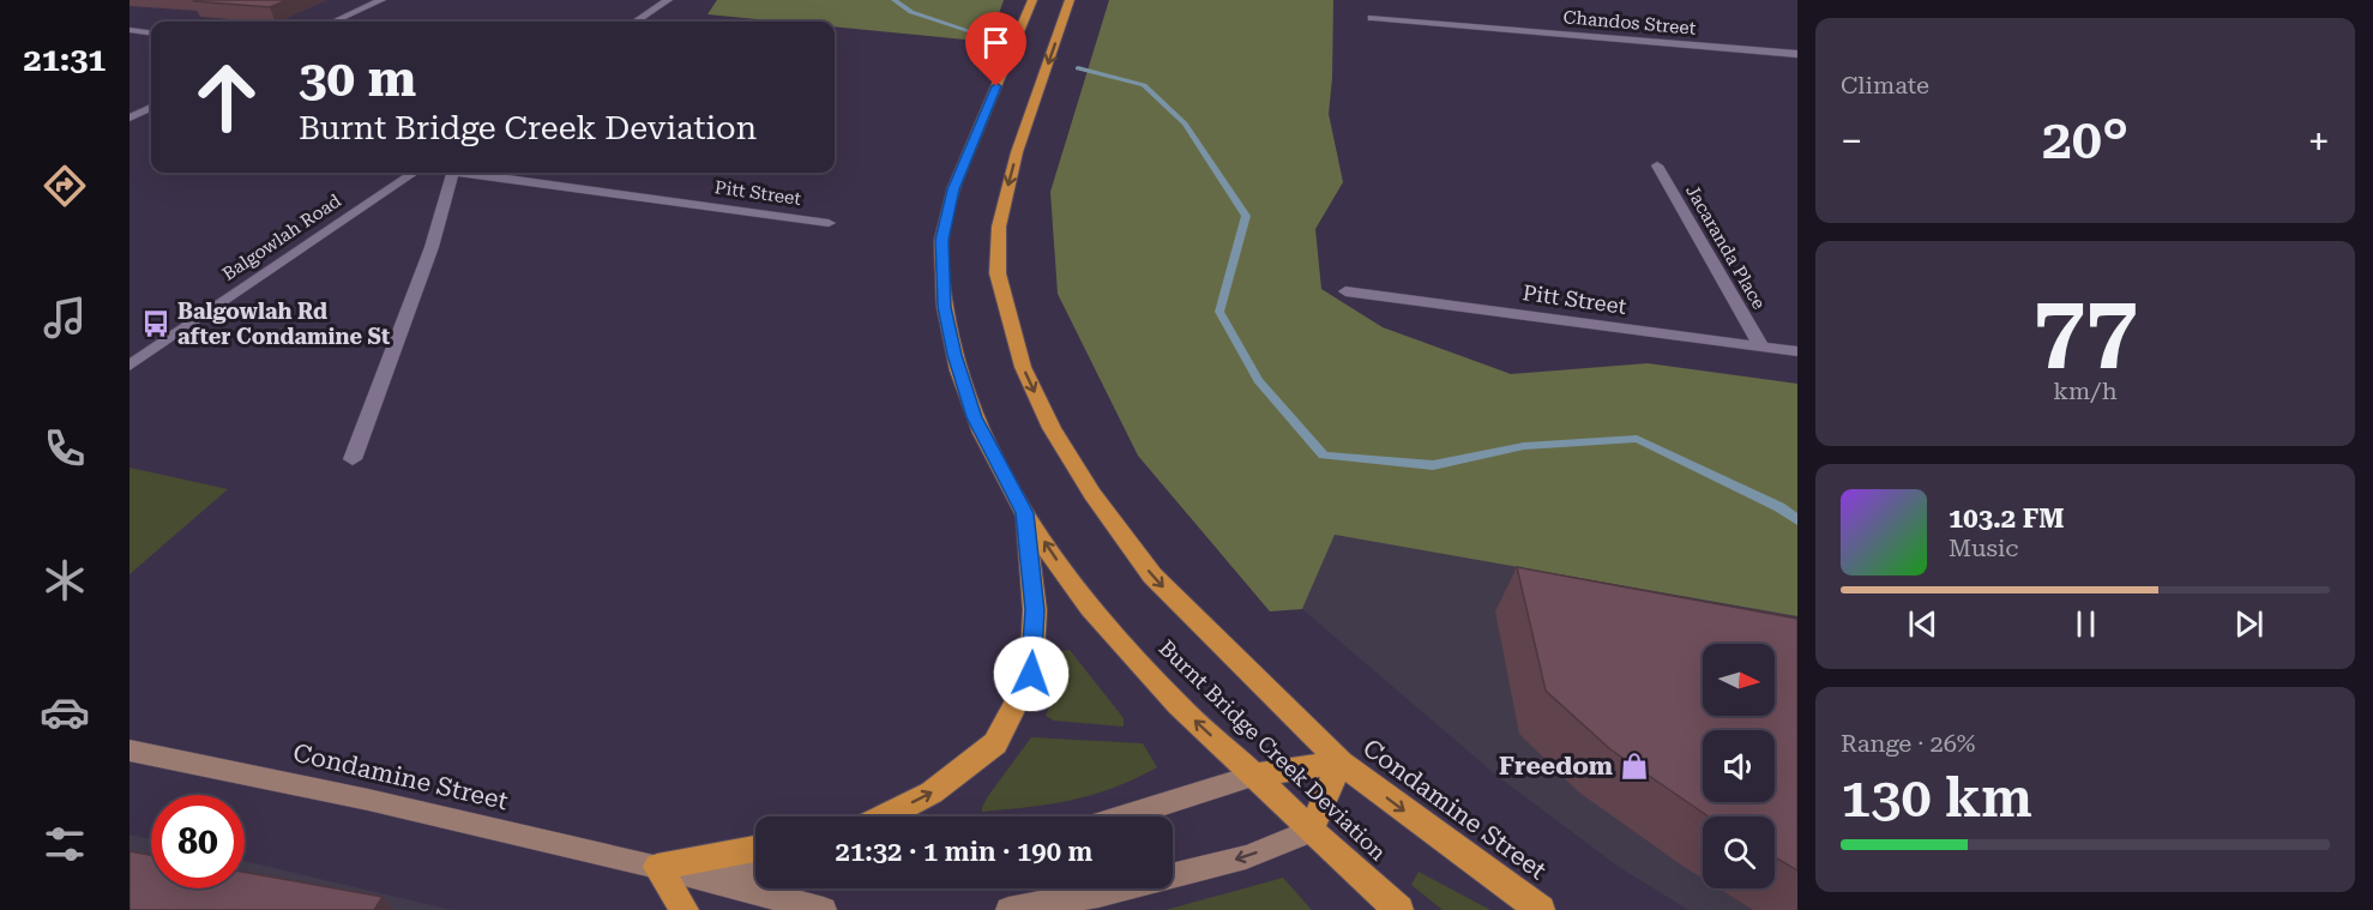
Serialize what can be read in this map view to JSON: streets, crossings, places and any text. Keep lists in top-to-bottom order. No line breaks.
{"streets":{"highway":["Burnt Bridge Creek Deviation","Condamine Street"],"street":["Chandos Street","Pitt Street","Balgowlah Road","Jacaranda Place"]},"crossings":[["Pitt Street","Jacaranda Place"],["Burnt Bridge Creek Deviation","Condamine Street"]],"places":{"bus stop":["Balgowlah Rd after Condamine St"],"shop":["Freedom"]},"north":"right","page":{"tabs":"21:31","tile":["Climate",["77","km/h"],["Range · 26%","130 km"]],"turn":["30 m","Burnt Bridge Creek Deviation"],"heat":["−","20°","+"],"song":["103.2 FM","Music"],"limit":"80","trip":"21:32 · 1 min · 190 m"}}
